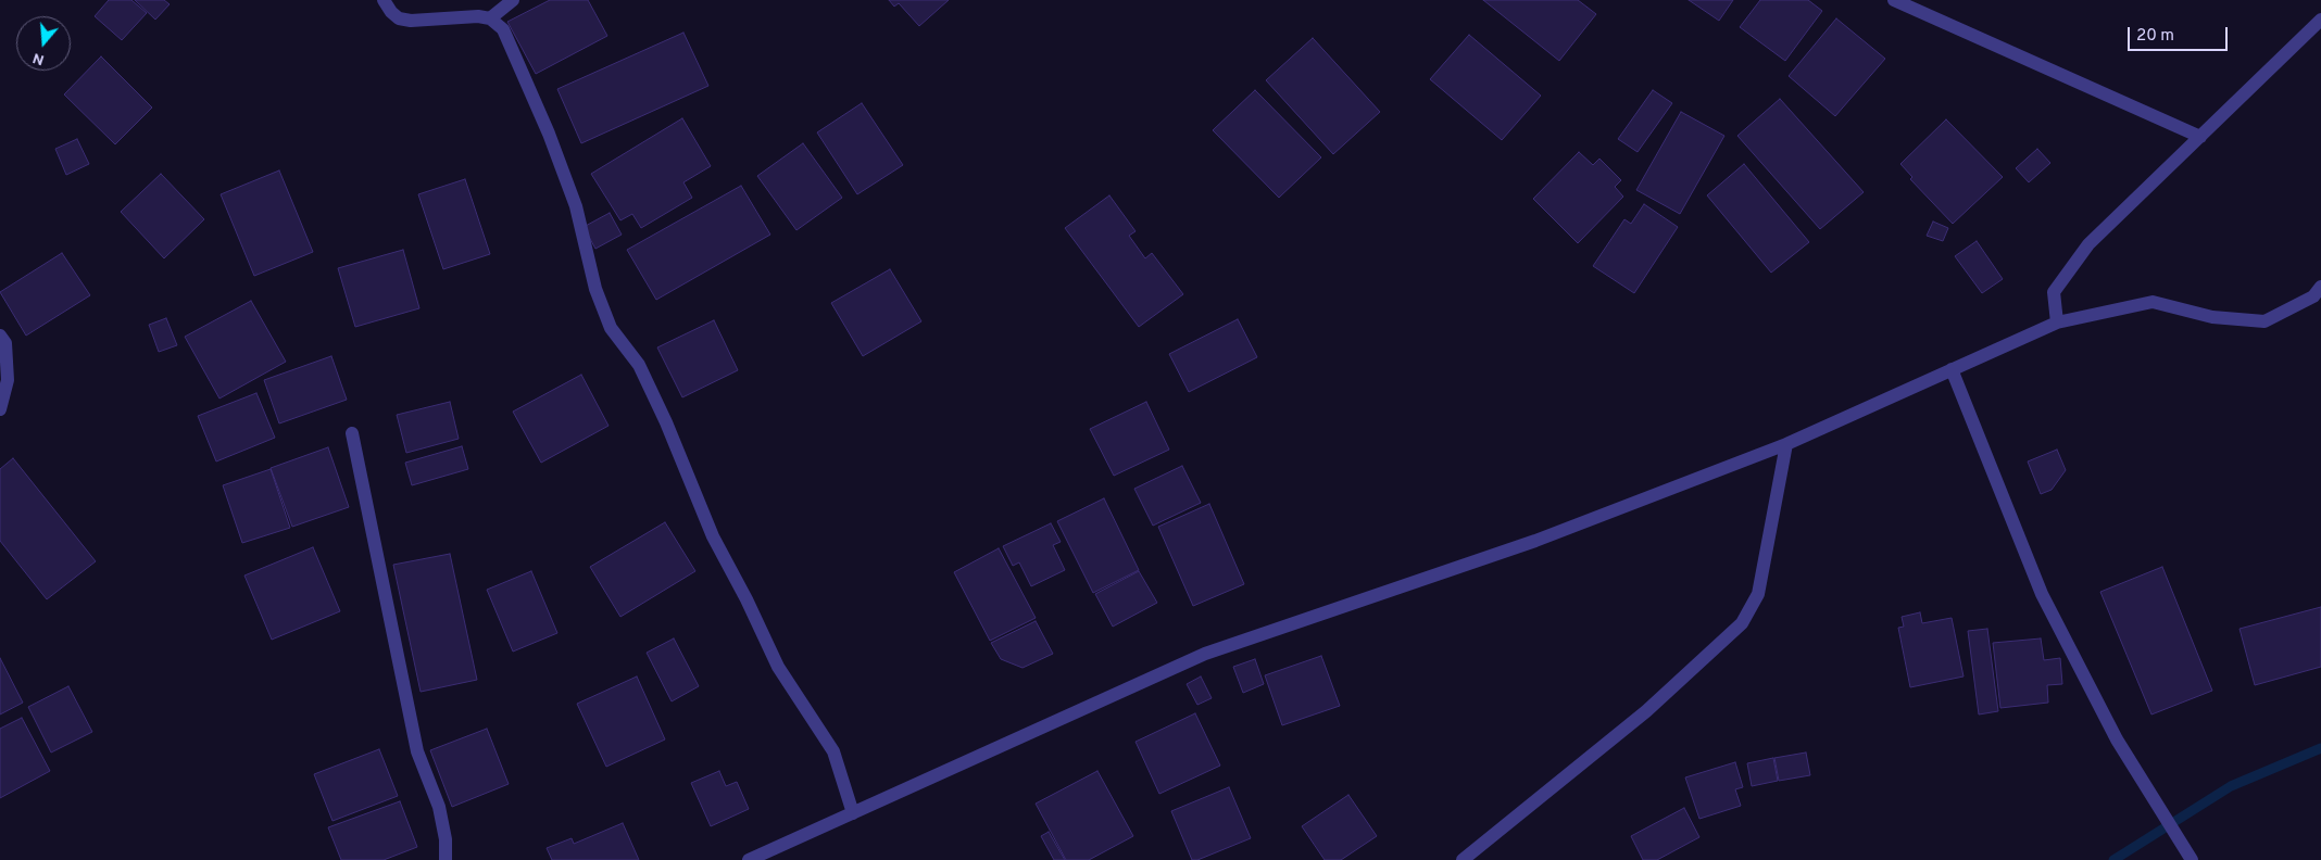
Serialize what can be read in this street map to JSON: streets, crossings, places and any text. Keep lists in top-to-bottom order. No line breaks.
{"scale_bar":"20 m","north":"bottom"}
